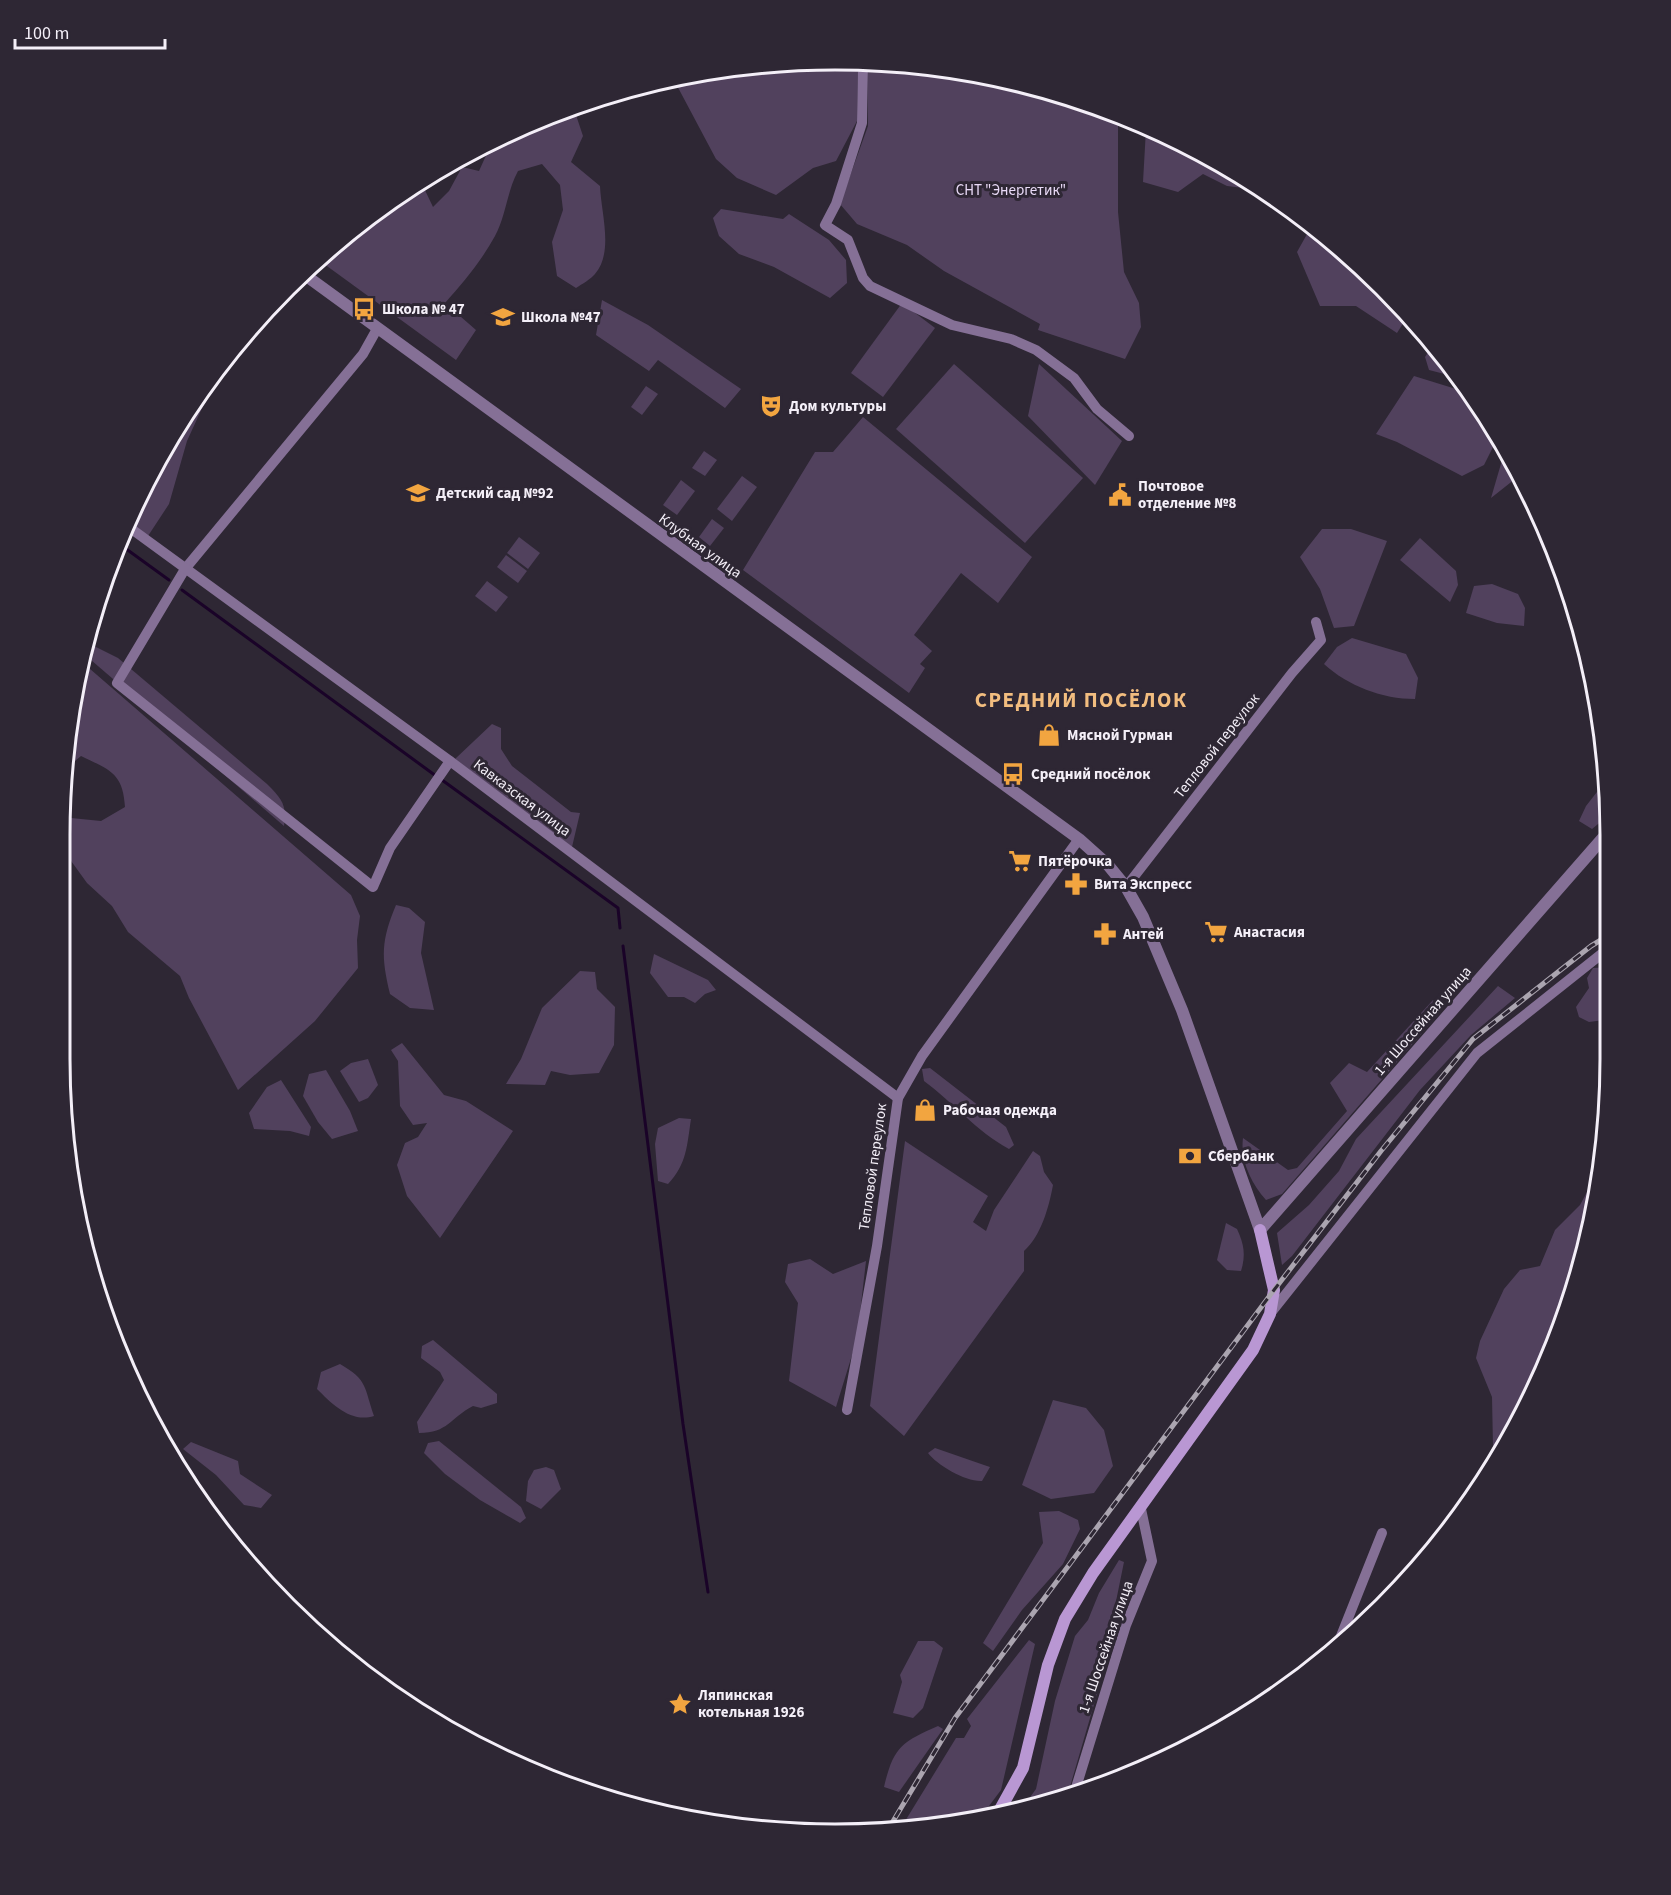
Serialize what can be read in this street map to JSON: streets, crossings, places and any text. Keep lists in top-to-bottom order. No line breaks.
{"streets":{"street":["Клубная улица","Тепловой переулок","Кавказская улица","1-я Шоссейная улица"]},"crossings":[["Клубная улица","Тепловой переулок"],["Клубная улица","1-я Шоссейная улица"],["Тепловой переулок","Кавказская улица"]],"districts":["СРЕДНИЙ ПОСЁЛОК"],"parks":["СНТ \"Энергетик\""],"places":{"bus stop":["Школа № 47","Средний посёлок"],"school or university":["Школа №47","Детский сад №92"],"theatre":["Дом культуры"],"public building":["Почтовое отделение №8"],"shop":["Мясной Гурман","Рабочая одежда"],"supermarket":["Пятёрочка","Анастасия"],"pharmacy":["Вита Экспресс","Антей"],"bank":["Сбербанк"],"place":["Ляпинская котельная 1926"]},"scale_bar":"100 m"}
